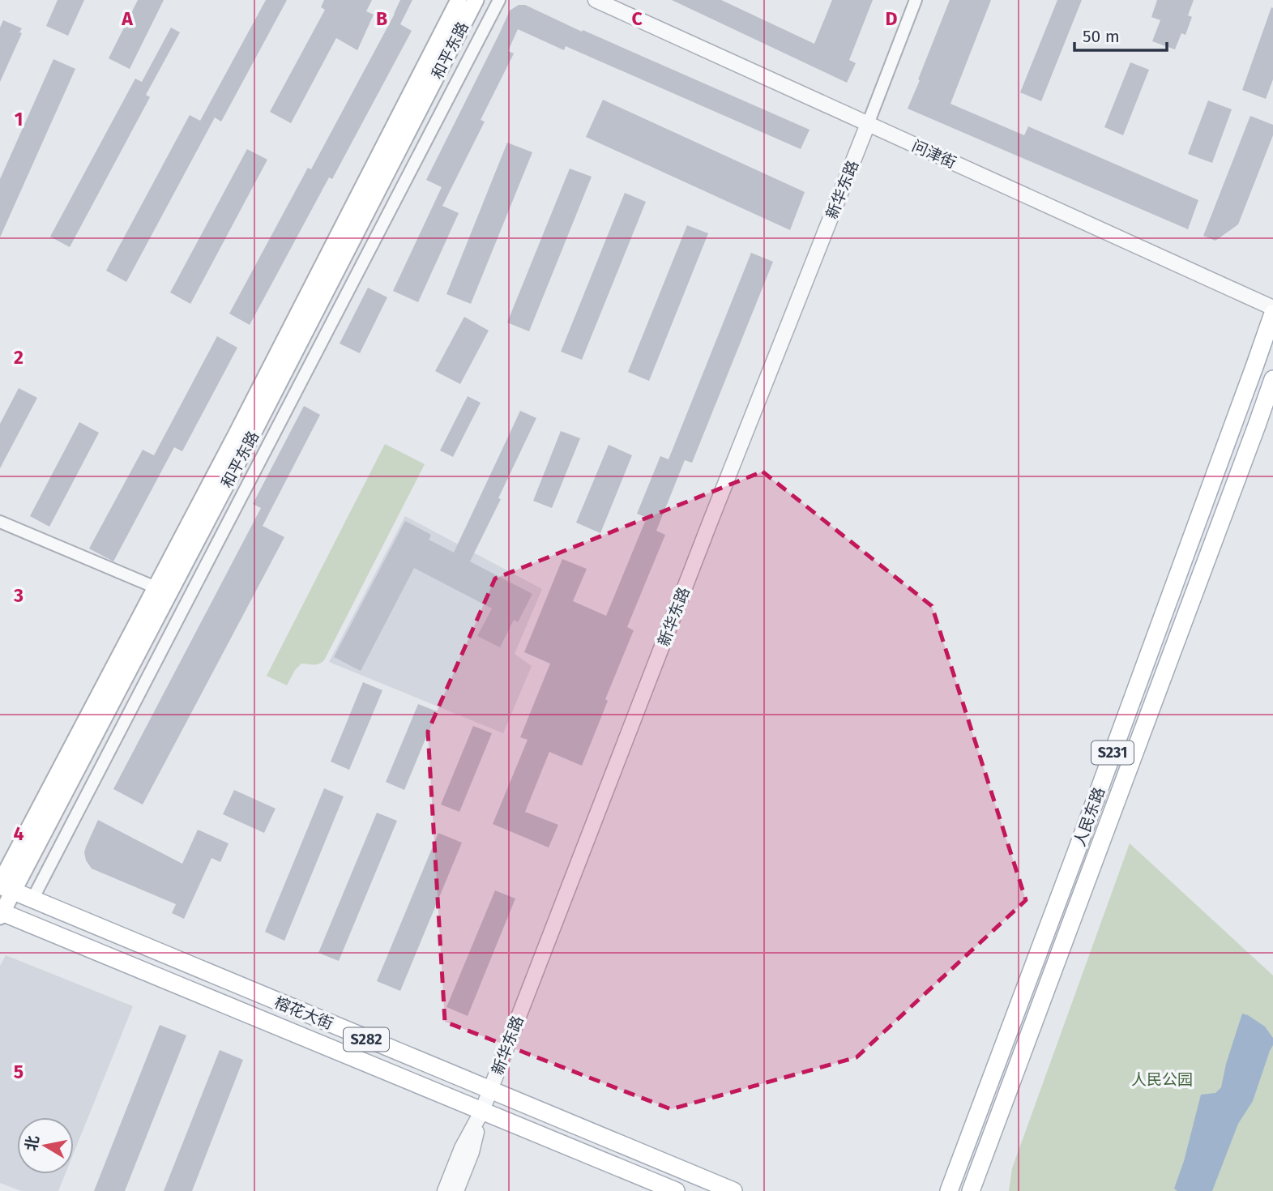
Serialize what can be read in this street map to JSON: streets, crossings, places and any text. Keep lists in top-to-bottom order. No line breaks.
{"streets":{"main road":["和平东路","S231","人民东路","榕花大街","S282"],"street":["问津街","新华东路"]},"crossings":[["和平东路","榕花大街"],["问津街","新华东路"],["新华东路","榕花大街"]],"parks":["人民公园"],"scale_bar":"50 m","north":"left","grid":{"columns":["A","B","C","D"],"rows":["1","2","3","4","5"]}}
